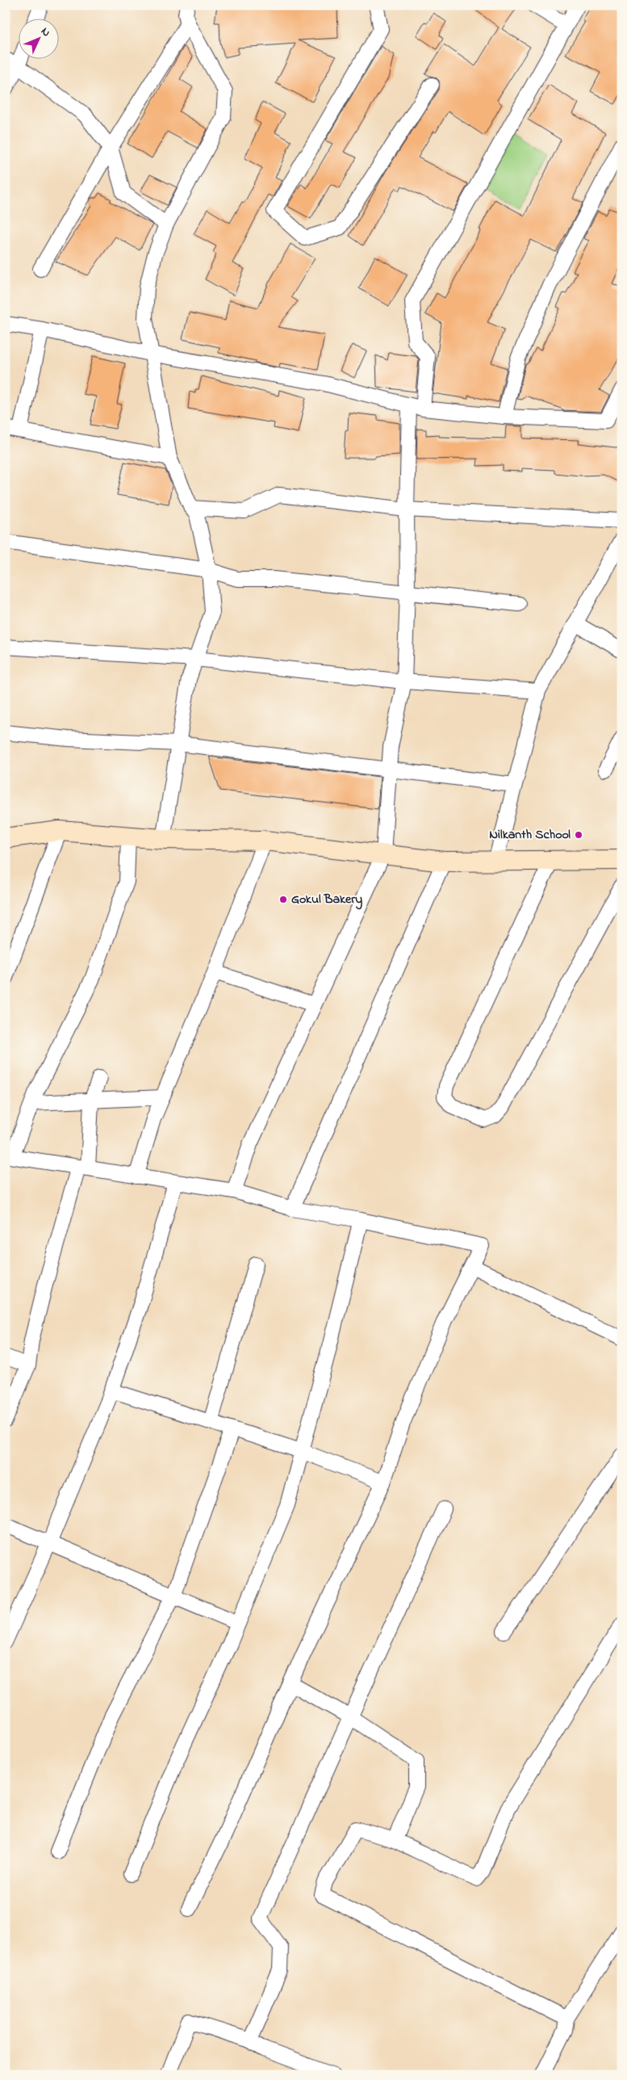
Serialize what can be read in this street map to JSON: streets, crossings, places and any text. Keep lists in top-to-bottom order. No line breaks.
{"places":["Nilkanth School","Gokul Bakery"],"north":"top right"}
